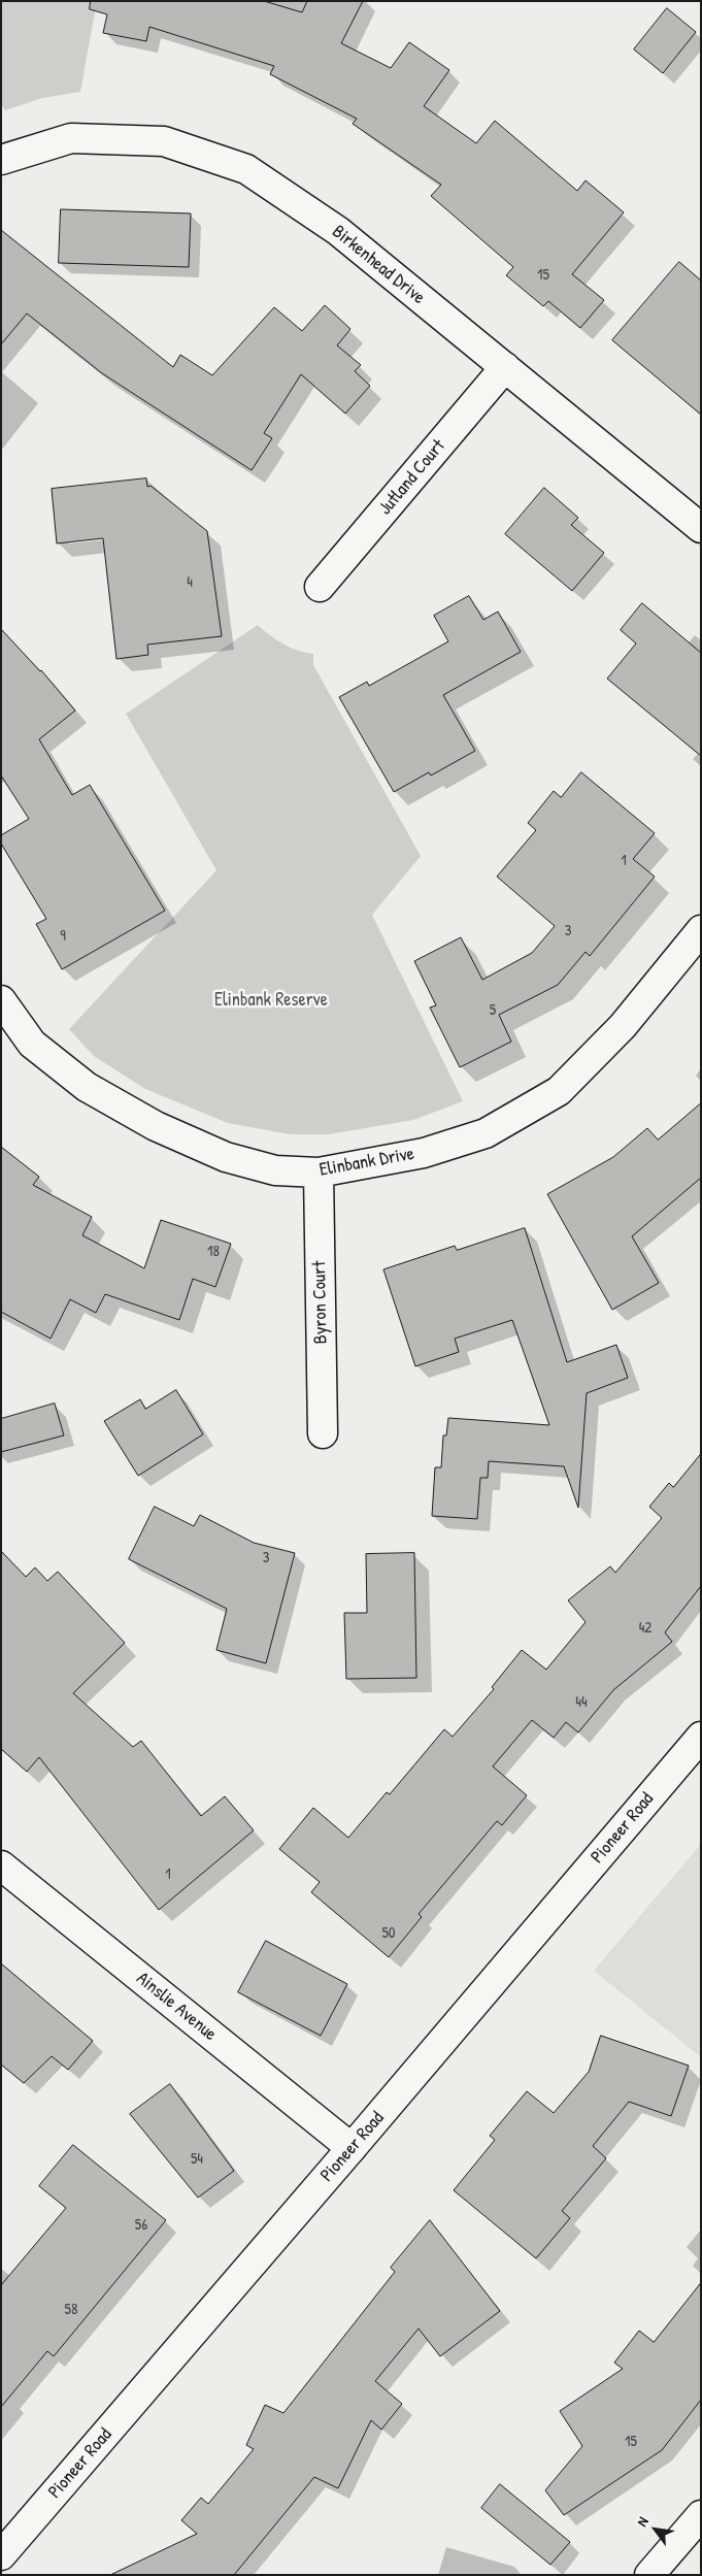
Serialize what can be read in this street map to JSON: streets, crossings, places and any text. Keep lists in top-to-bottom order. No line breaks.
{"streets":{"street":["Birkenhead Drive","Jutland Court","Elinbank Drive","Byron Court","Pioneer Road","Ainslie Avenue"]},"crossings":[["Birkenhead Drive","Jutland Court"],["Elinbank Drive","Byron Court"],["Pioneer Road","Ainslie Avenue"]],"parks":["Elinbank Reserve"],"house_numbers":["15","4","1","3","9","5","18","3","42","44","1","50","54","56","58","15"],"north":"top left"}
